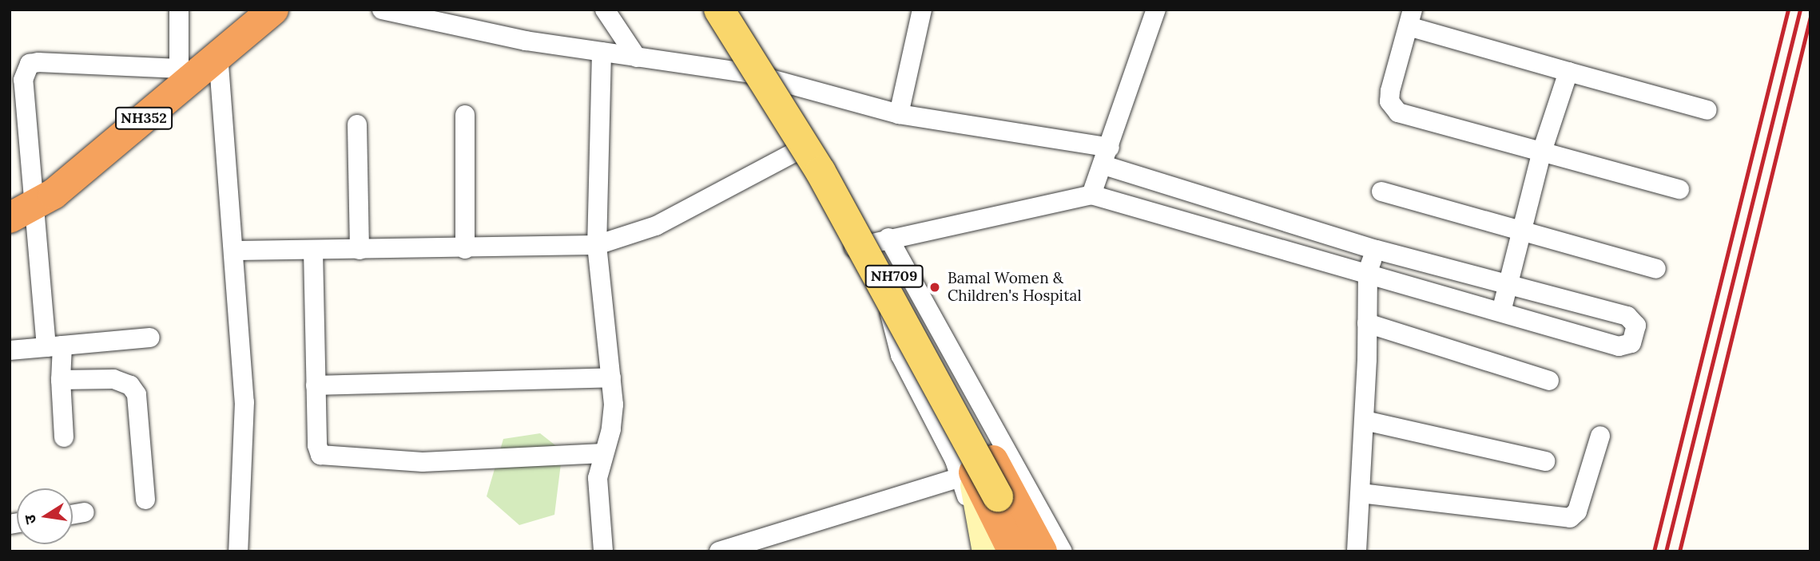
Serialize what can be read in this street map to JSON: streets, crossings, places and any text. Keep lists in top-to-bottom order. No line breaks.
{"streets":{"highway":["NH352","NH709"]},"places":["Bamal Women & Children's Hospital"],"north":"left"}
